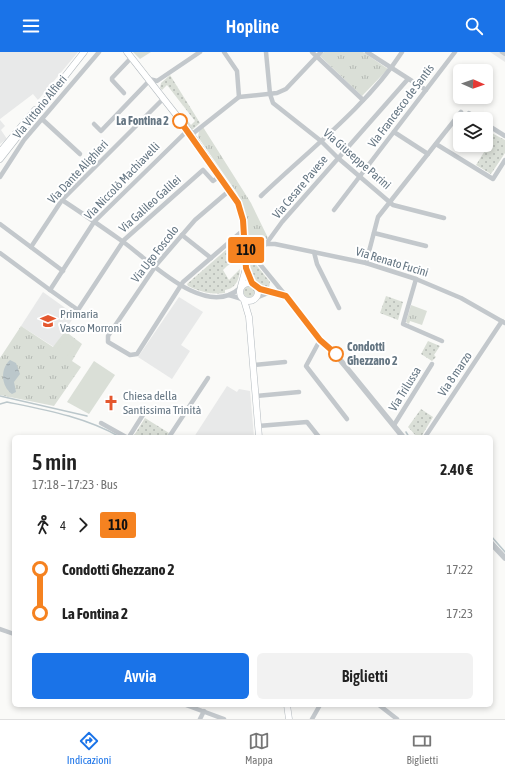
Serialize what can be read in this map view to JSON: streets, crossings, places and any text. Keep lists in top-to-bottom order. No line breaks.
{"streets":{"street":["Via Francesco de Santis","Via Vittorio Alfieri","Via Giuseppe Parini","Via Dante Alighieri","Via Niccolò Machiavelli","Via Cesare Pavese","Via Galileo Galilei","Via Ugo Foscolo","Via Renato Fucini","Via 8 marzo","Via Trilussa"]},"crossings":[["Via Francesco de Santis","Via Giuseppe Parini"],["Via Giuseppe Parini","Via Cesare Pavese"],["Via Cesare Pavese","Via Renato Fucini"],["Via Renato Fucini","Via 8 marzo"]],"places":{"other":["La Fontina 2","Condotti Ghezzano 2"],"school or university":["Primaria Vasco Morroni"],"church":["Chiesa della Santissima Trinità"]},"lines":["bus line 110"],"north":"right","page":{"header":"Hopline","on_map":"110","heading":["5 min","17:18 – 17:23 · Bus","2.40 €"],"legs":["4","110"],"list":[{"name":"Condotti Ghezzano 2","value":"17:22"},{"name":"La Fontina 2","value":"17:23"}],"buttons":["Avvia","Biglietti"],"tabs":["Indicazioni","Mappa","Biglietti"]}}
